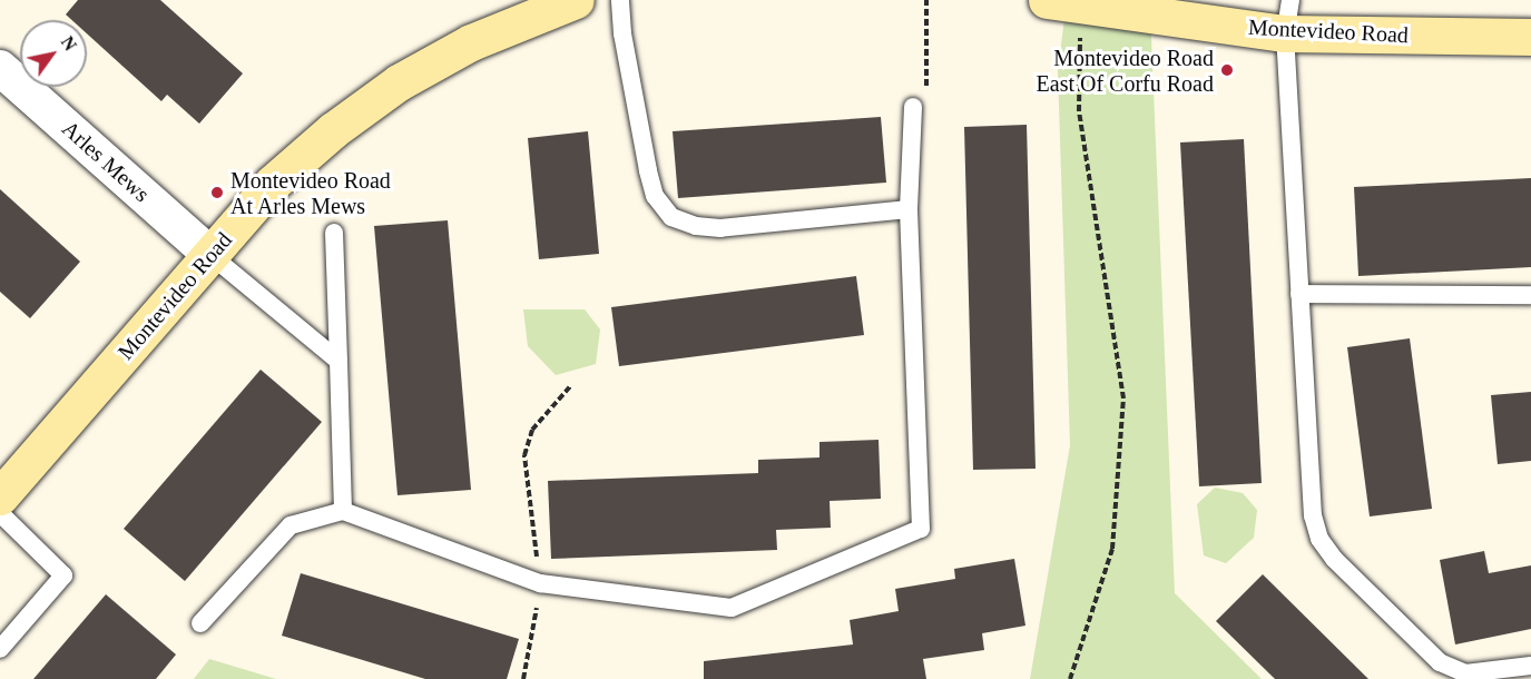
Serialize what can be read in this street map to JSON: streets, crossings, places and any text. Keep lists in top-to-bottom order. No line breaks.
{"streets":{"street":["Montevideo Road","Arles Mews"]},"crossings":[["Montevideo Road","Arles Mews"]],"places":["Montevideo Road East Of Corfu Road","Montevideo Road At Arles Mews"],"north":"top right"}
